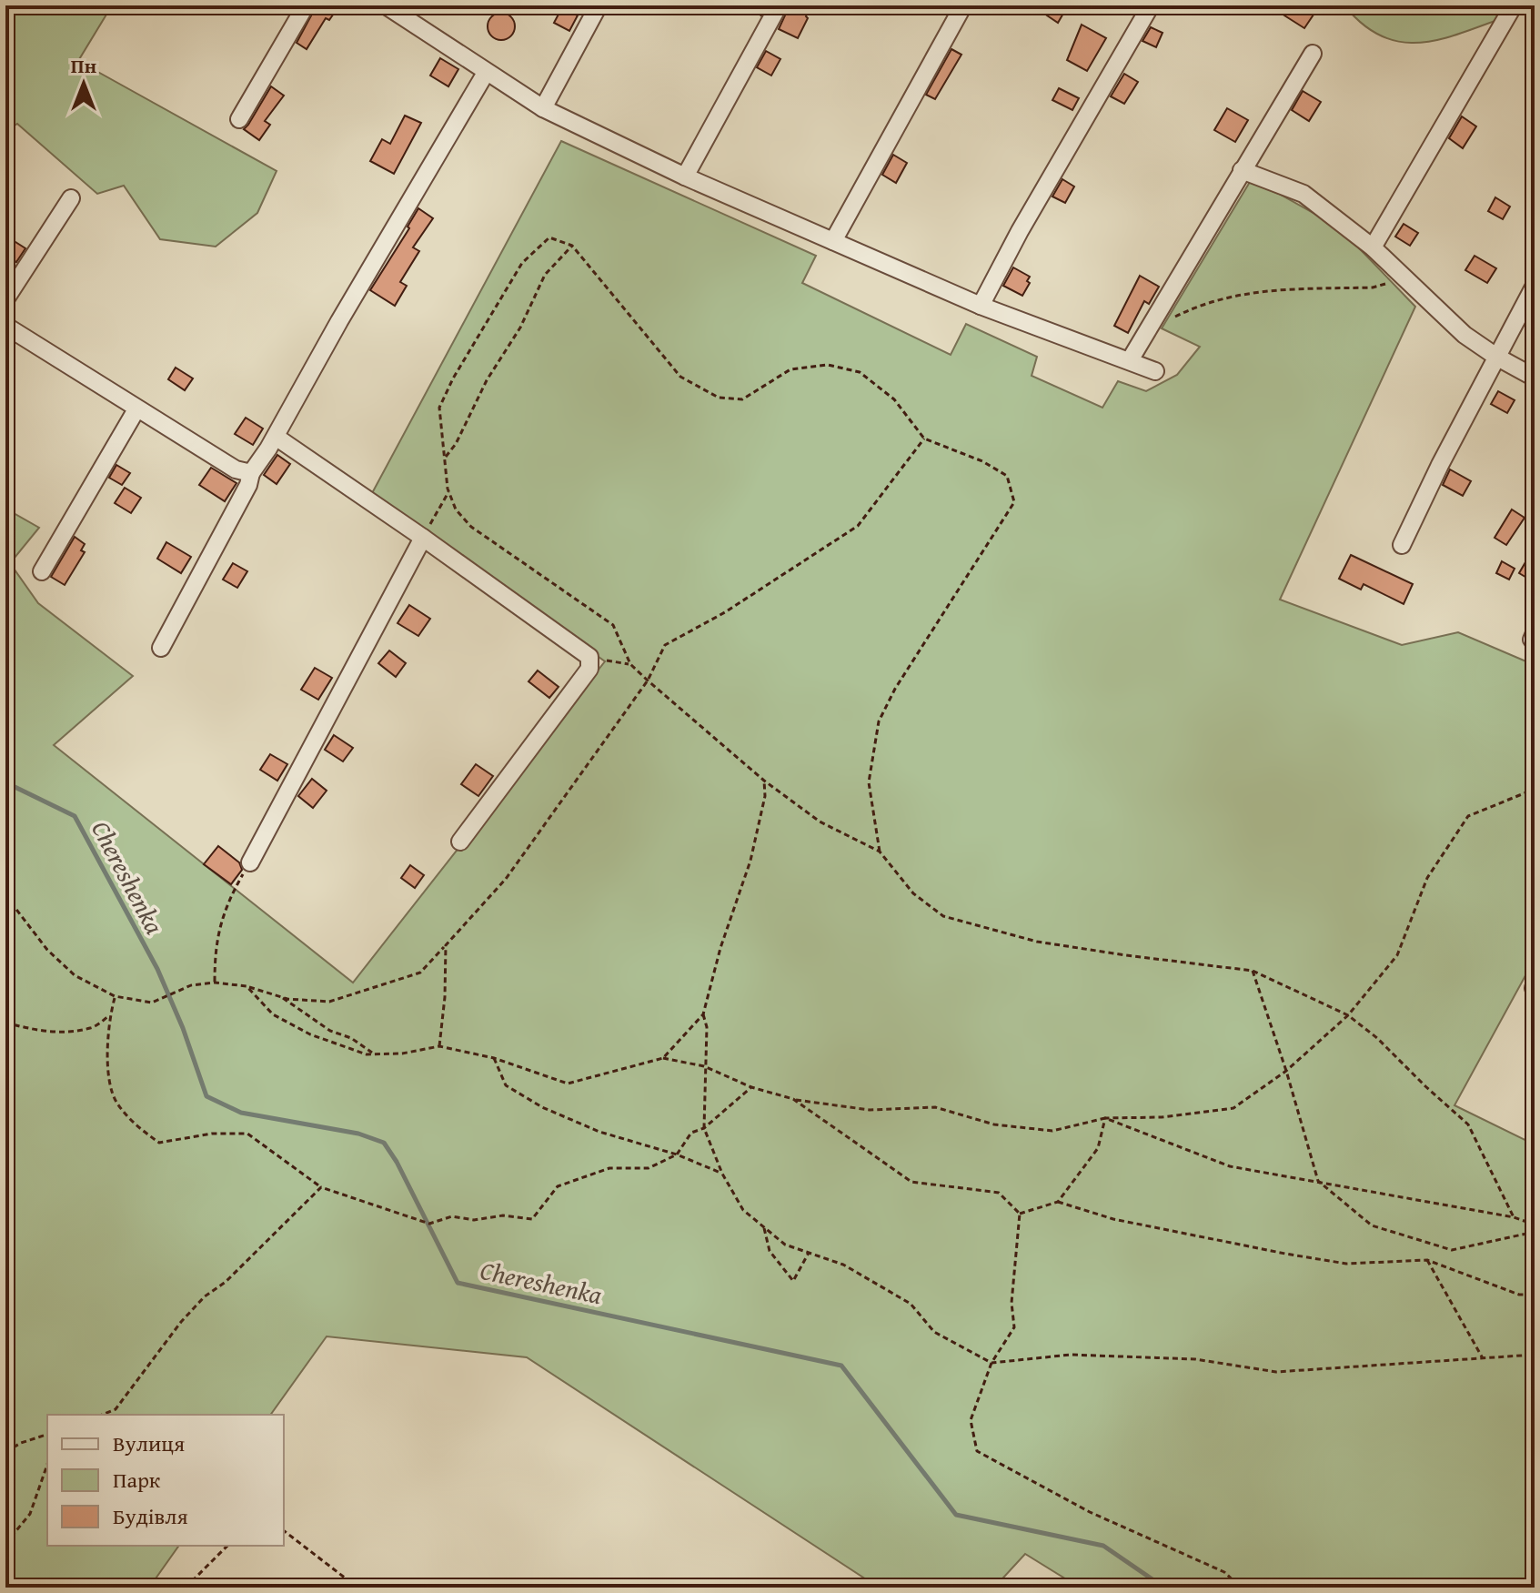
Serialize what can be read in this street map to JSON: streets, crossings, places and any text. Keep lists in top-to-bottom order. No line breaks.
{"water":["Chereshenka"],"legend":["Вулиця","Парк","Будівля"],"north":"top"}
